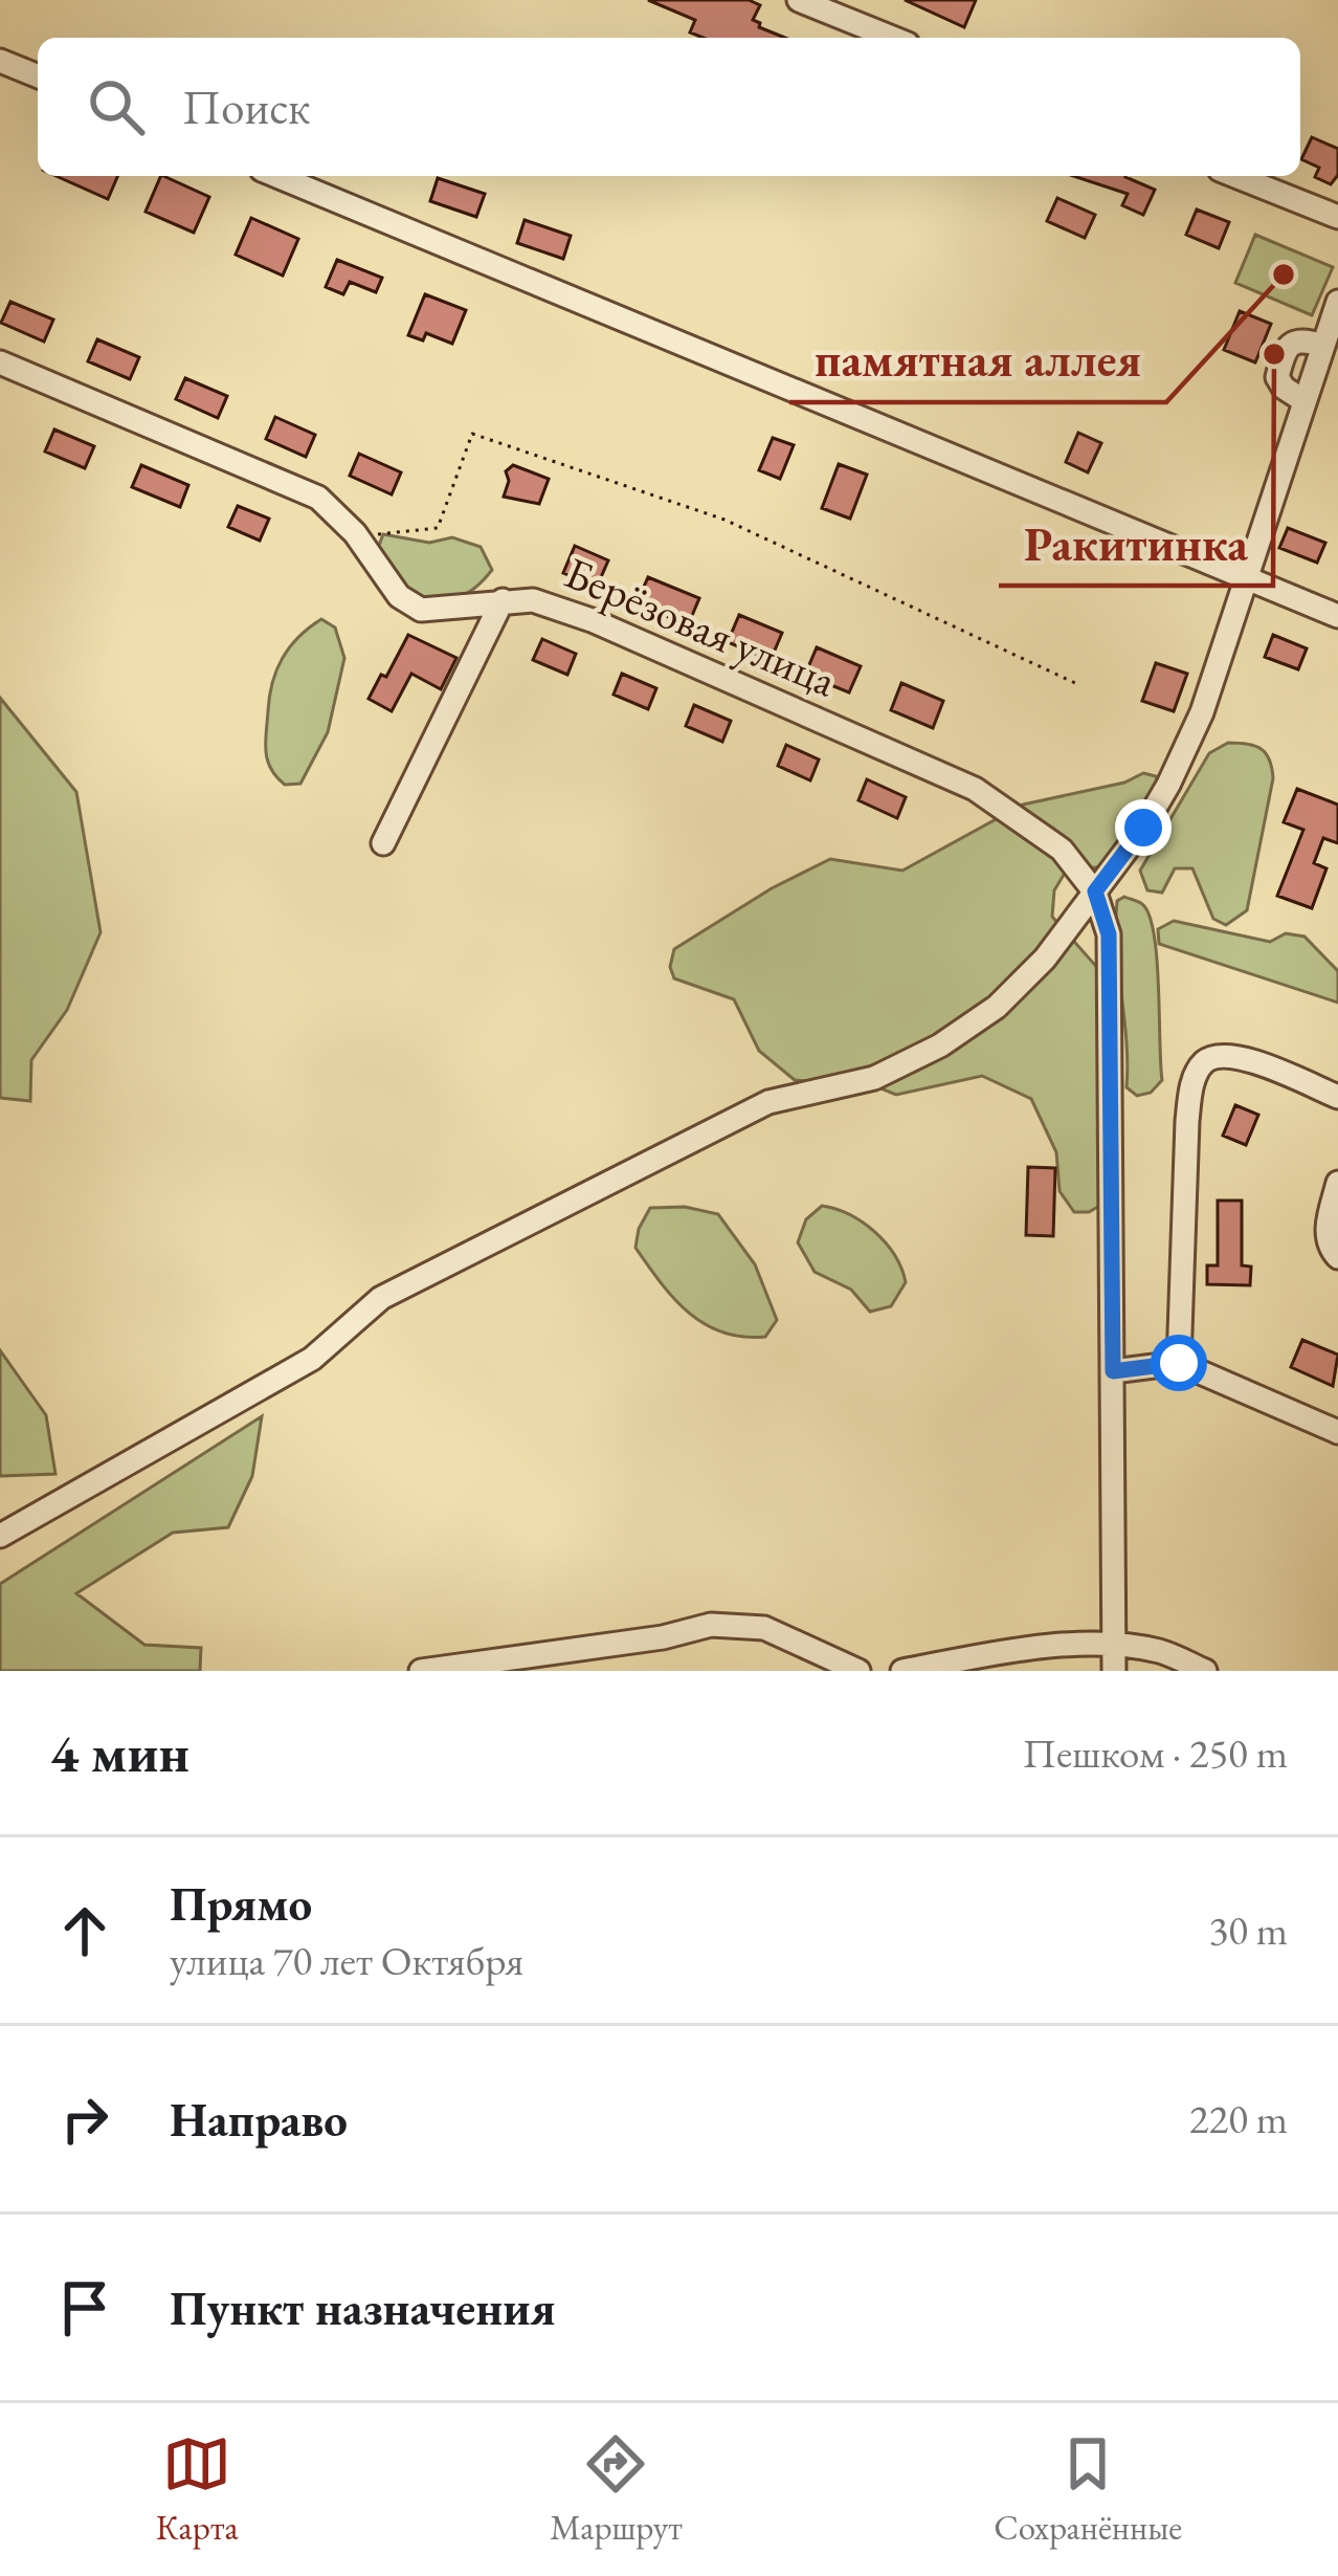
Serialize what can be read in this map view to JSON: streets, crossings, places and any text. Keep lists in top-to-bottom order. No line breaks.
{"streets":{"street":["Берёзовая улица"]},"places":["памятная аллея","Ракитинка"],"page":{"search":"Поиск","heading":["4 мин","Пешком · 250 m"],"list":[["Прямо","улица 70 лет Октября","30 m"],["Направо","220 m"],"Пункт назначения"],"nav":["Карта","Маршрут","Сохранённые"]}}
